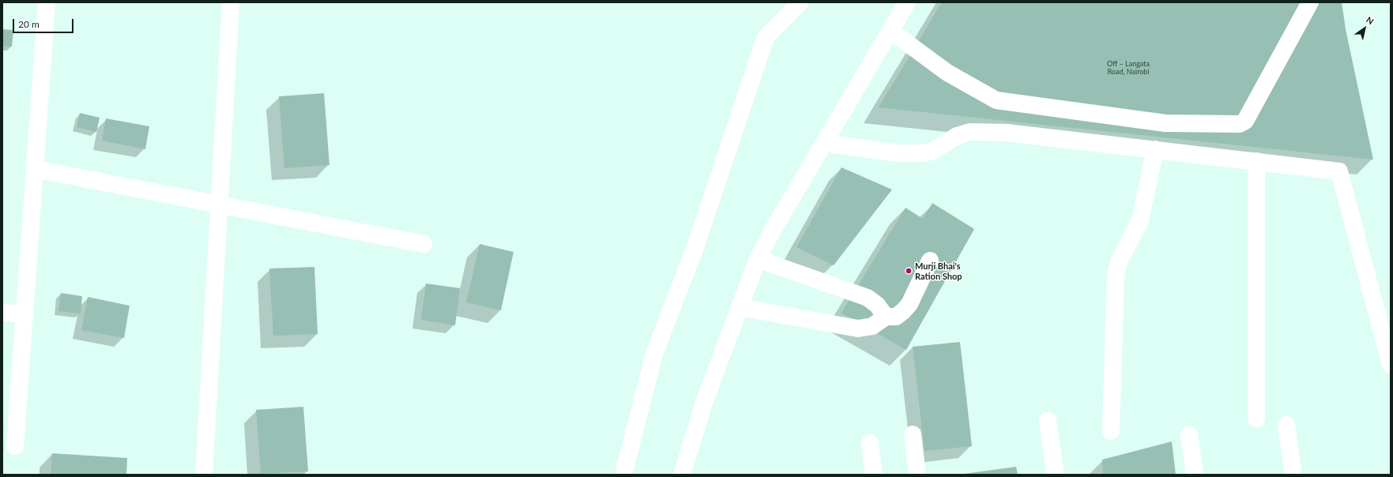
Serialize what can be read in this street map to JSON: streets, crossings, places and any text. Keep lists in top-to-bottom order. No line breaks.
{"places":["Murji Bhai's Ration Shop"],"house_numbers":["Off – Langata Road, Nairobi"],"scale_bar":"20 m","north":"top right"}
